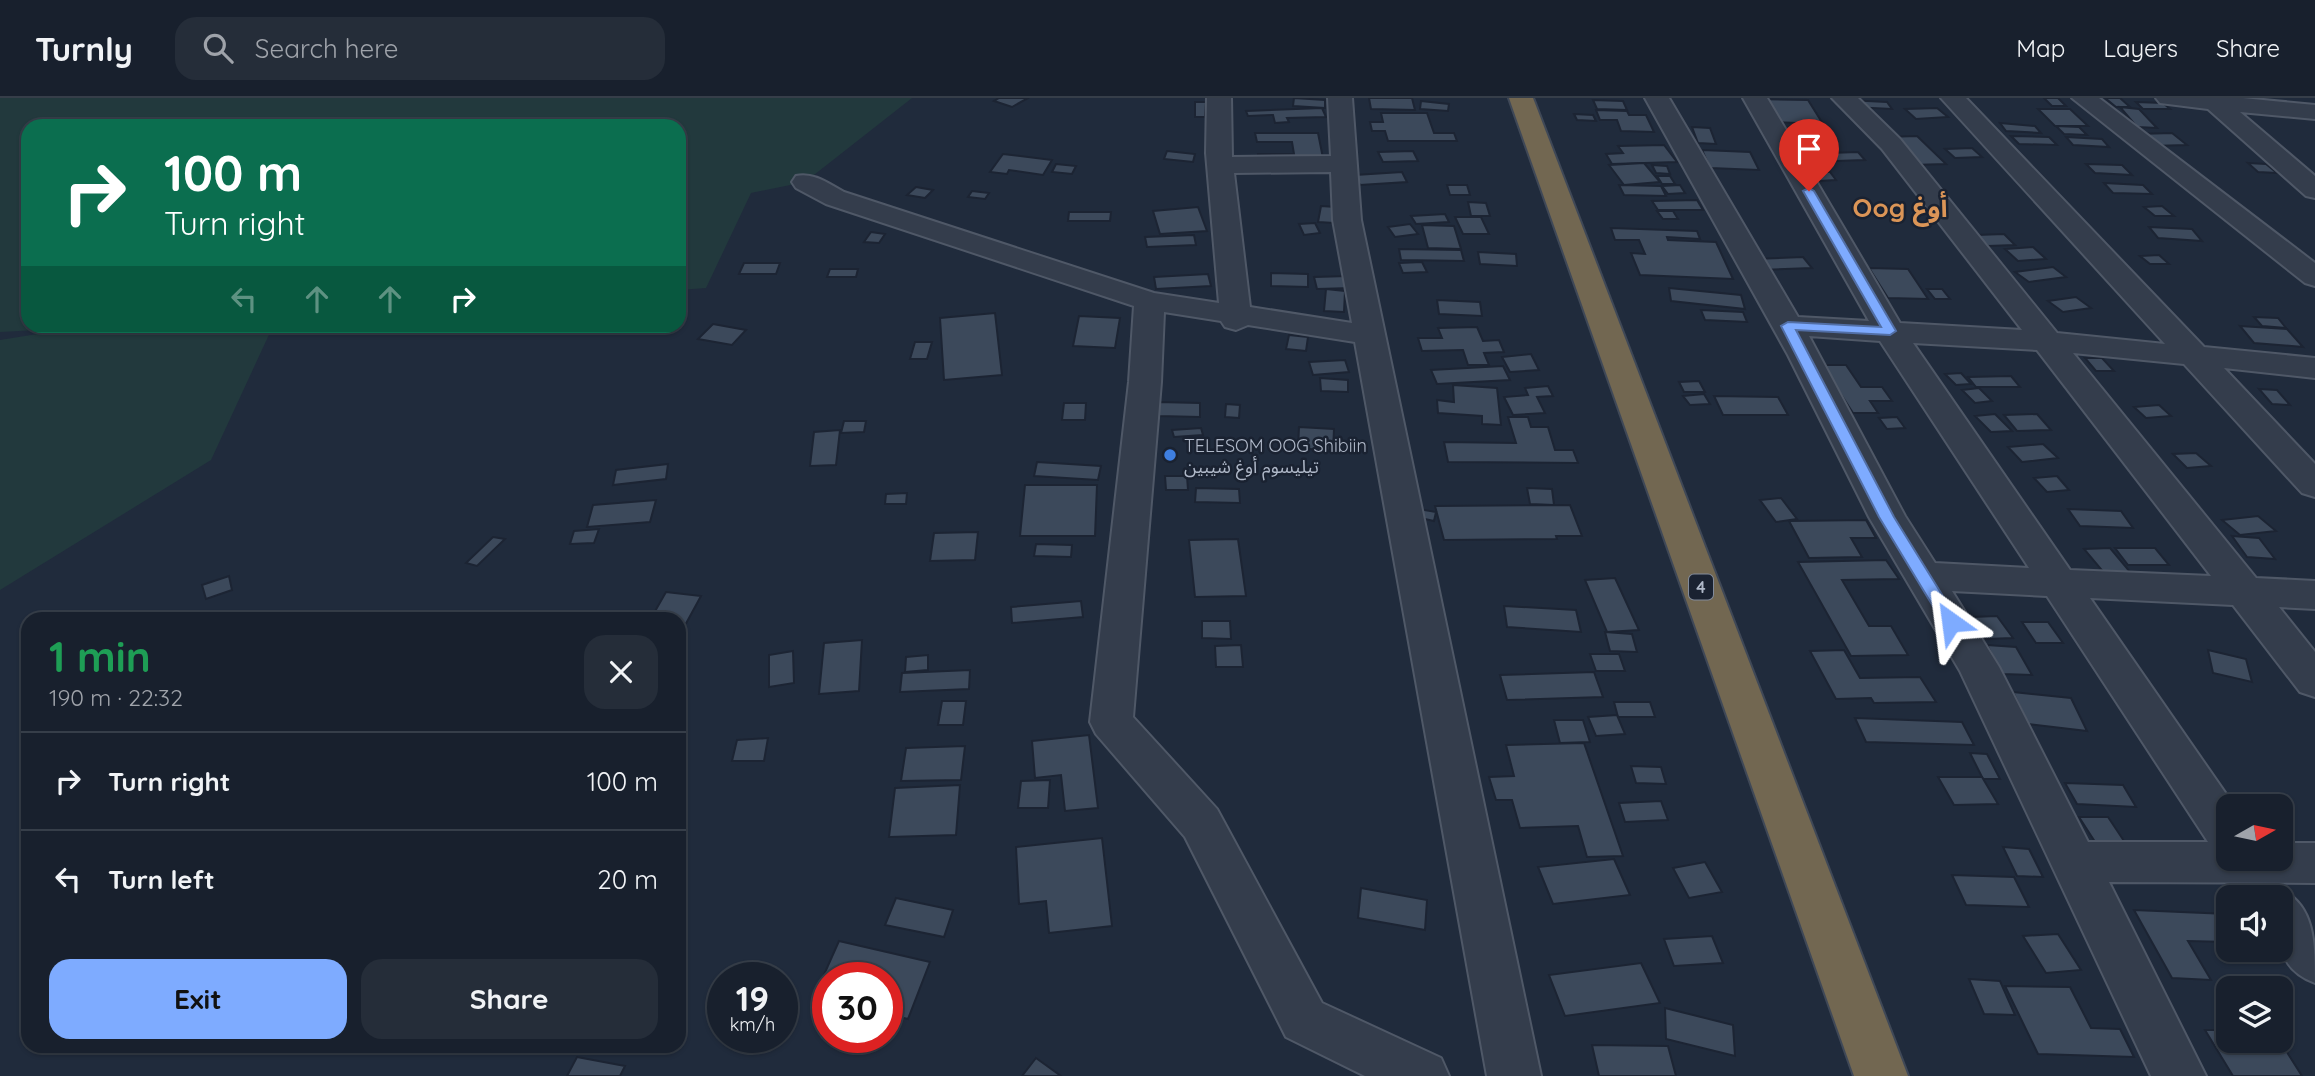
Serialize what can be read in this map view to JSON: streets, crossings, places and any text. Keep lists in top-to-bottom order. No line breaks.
{"streets":{"highway":["4"]},"districts":["Oog أوغ"],"places":["TELESOM OOG Shibiin تيليسوم أوغ شيبين"],"north":"right","page":{"header":"Turnly","search":"Search here","nav":["Map","Layers","Share"],"turn":["100 m","Turn right"],"heading":["1 min","190 m · 22:32"],"list":[{"name":"Turn right","value":"100 m"},{"name":"Turn left","value":"20 m"}],"buttons":["Exit","Share"],"speed":"19 km/h","limit":"30"}}
